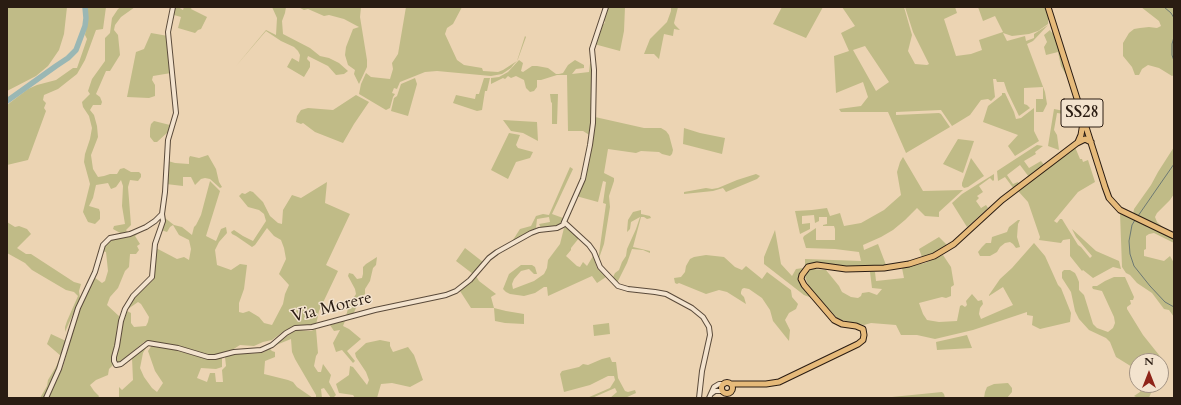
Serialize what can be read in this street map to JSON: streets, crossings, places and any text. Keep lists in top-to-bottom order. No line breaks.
{"streets":{"main road":["SS28"],"street":["Via Morere"]},"north":"top"}
